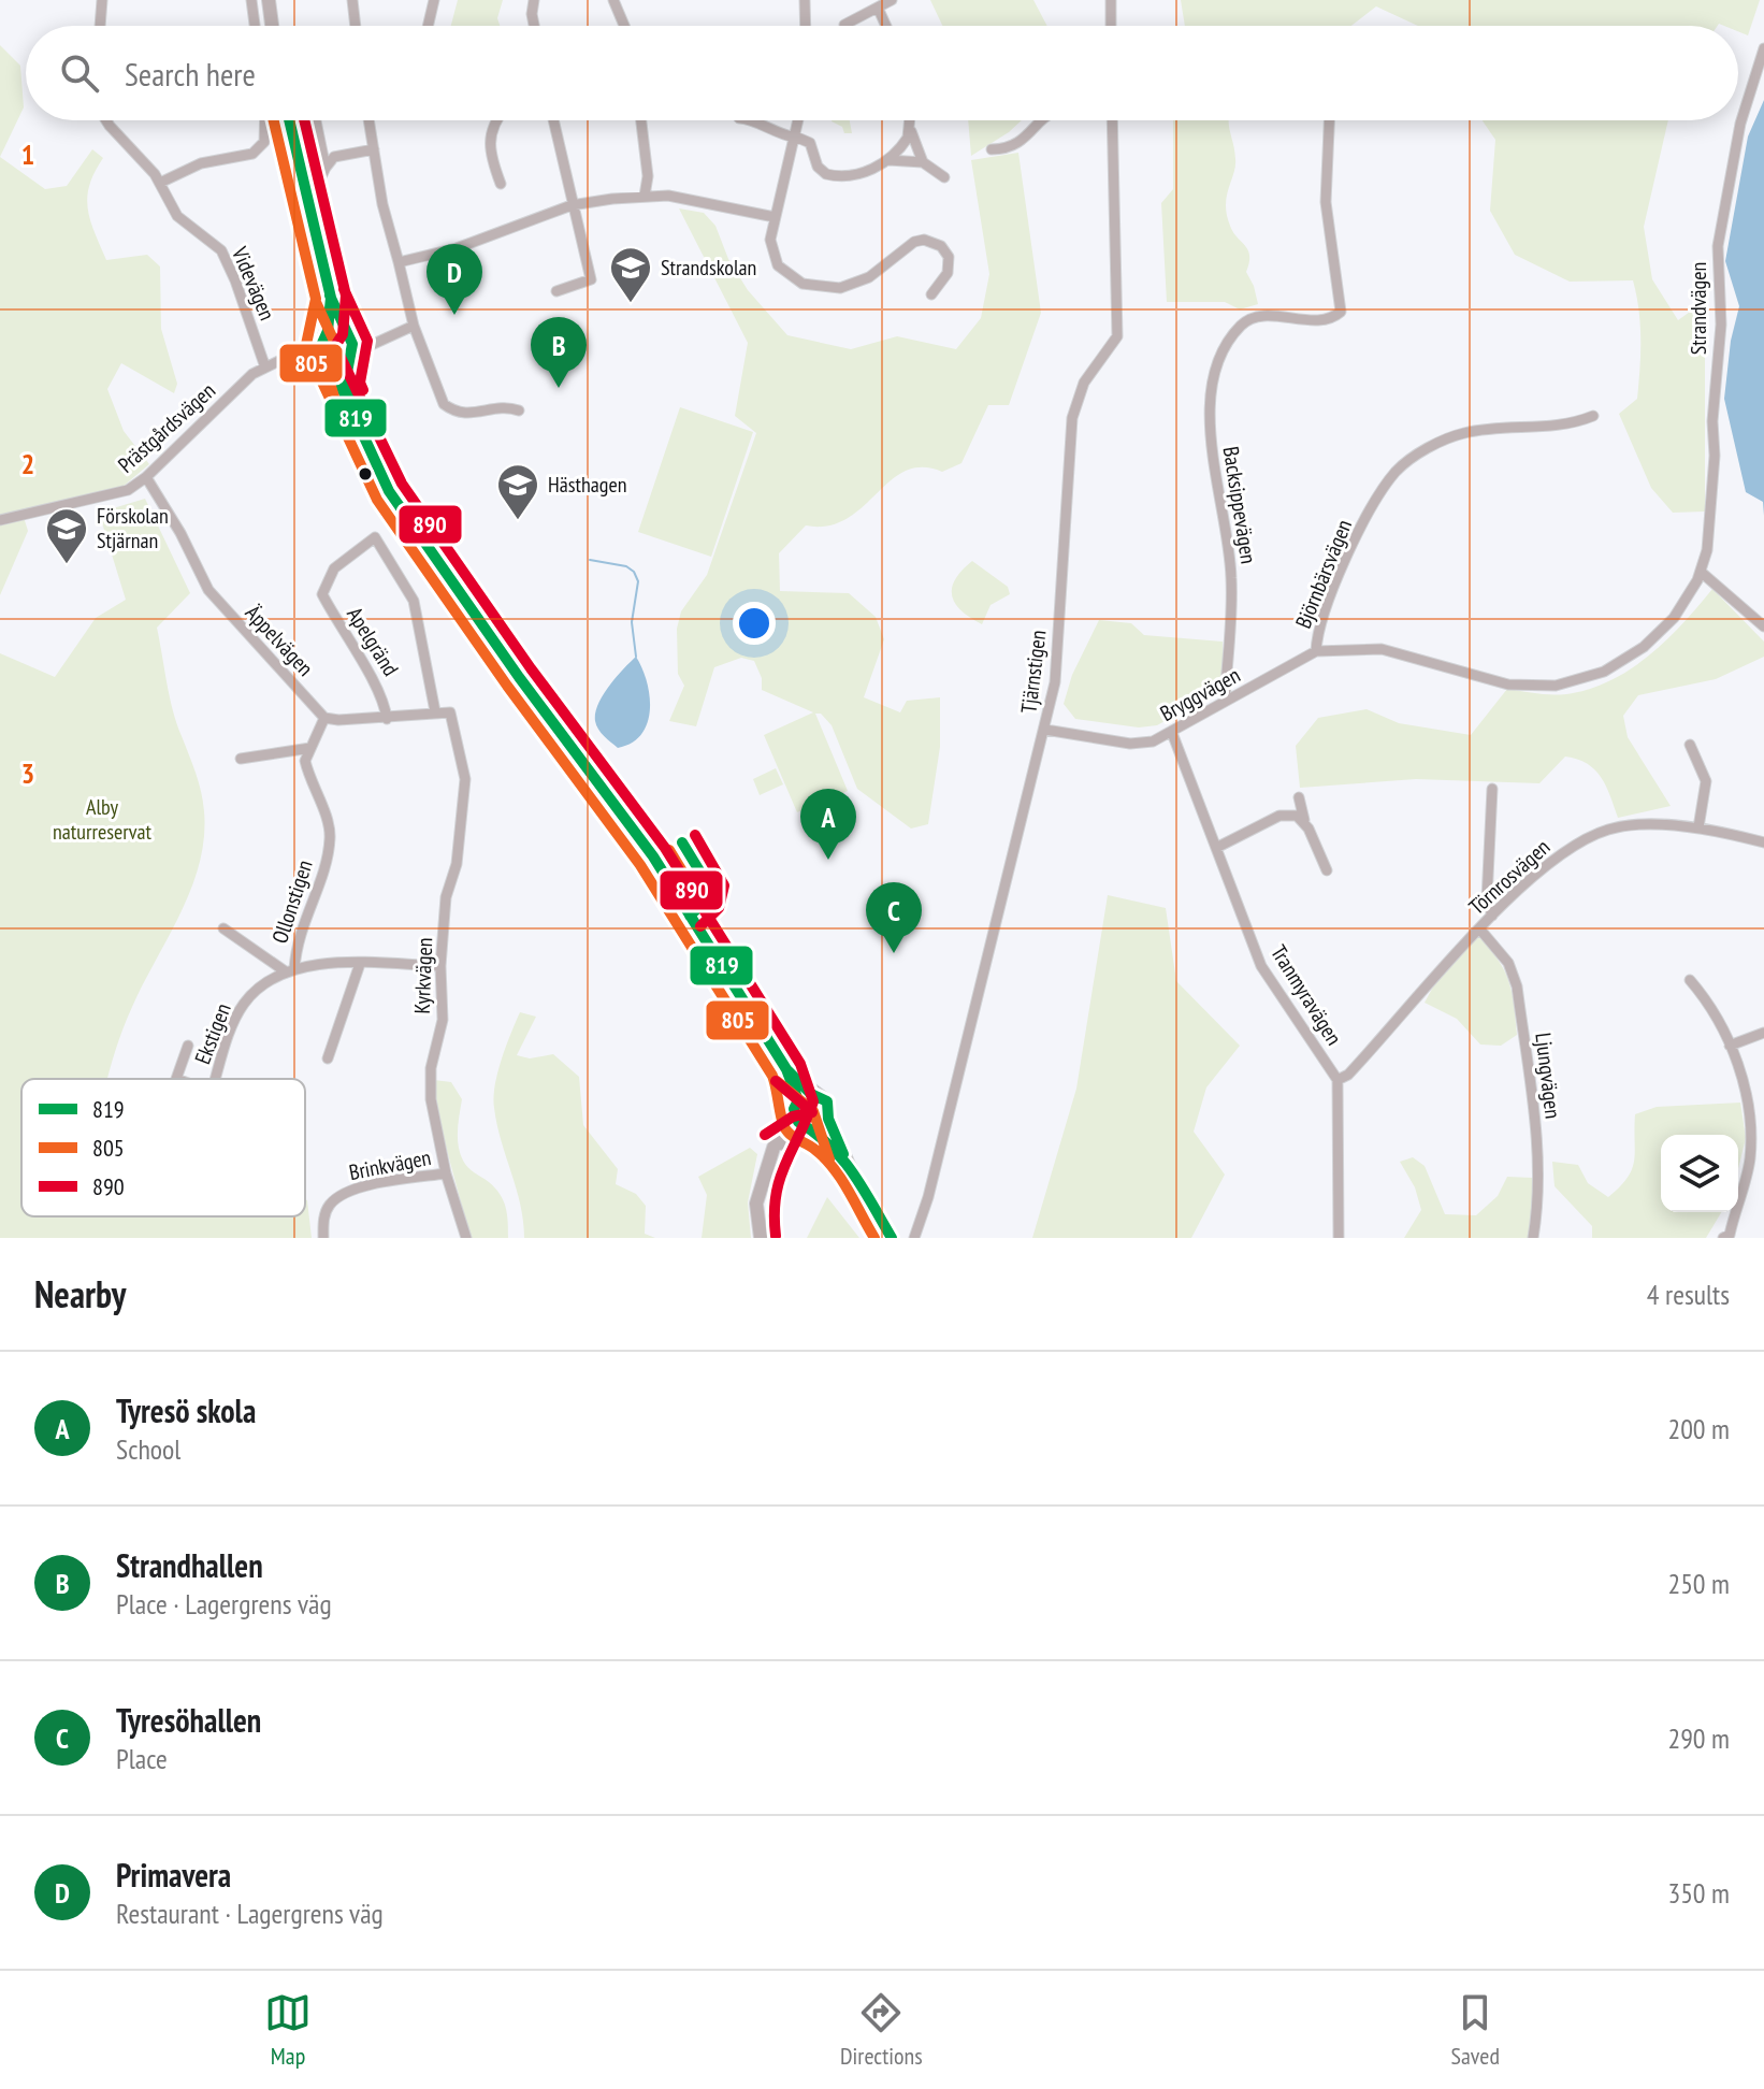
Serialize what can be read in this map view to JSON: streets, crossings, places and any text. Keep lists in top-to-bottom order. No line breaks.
{"streets":{"street":["Videvägen","Strandvägen","Prästgårdsvägen","Backsippevägen","Björnbärsvägen","Äppelvägen","Apelgränd","Tjärnstigen","Bryggvägen","Törnrosvägen","Ollonstigen","Kyrkvägen","Tranmyravägen","Ekstigen","Ljungvägen","Brinkvägen"]},"crossings":[["Videvägen","Prästgårdsvägen"],["Strandvägen","Björnbärsvägen"],["Strandvägen","Bryggvägen"],["Prästgårdsvägen","Äppelvägen"],["Backsippevägen","Bryggvägen"],["Björnbärsvägen","Bryggvägen"],["Äppelvägen","Ollonstigen"],["Apelgränd","Kyrkvägen"],["Tjärnstigen","Bryggvägen"],["Bryggvägen","Tranmyravägen"],["Törnrosvägen","Tranmyravägen"],["Törnrosvägen","Ljungvägen"],["Ollonstigen","Ekstigen"],["Kyrkvägen","Ekstigen"],["Kyrkvägen","Brinkvägen"]],"parks":["Alby naturreservat"],"places":{"school or university":["Strandskolan","Hästhagen","Förskolan Stjärnan"]},"lines":["transit line 819","transit line 805","transit line 890"],"legend":["819","805","890"],"page":{"search":"Search here","pins":["D","B","A","C"],"heading":["Nearby","4 results"],"list":[{"mark":"A","name":"Tyresö skola","note":"School","value":"200 m"},{"mark":"B","name":"Strandhallen","note":"Place · Lagergrens väg","value":"250 m"},{"mark":"C","name":"Tyresöhallen","note":"Place","value":"290 m"},{"mark":"D","name":"Primavera","note":"Restaurant · Lagergrens väg","value":"350 m"}],"nav":["Map","Directions","Saved"]},"grid":{"rows":["1","2","3"]}}
